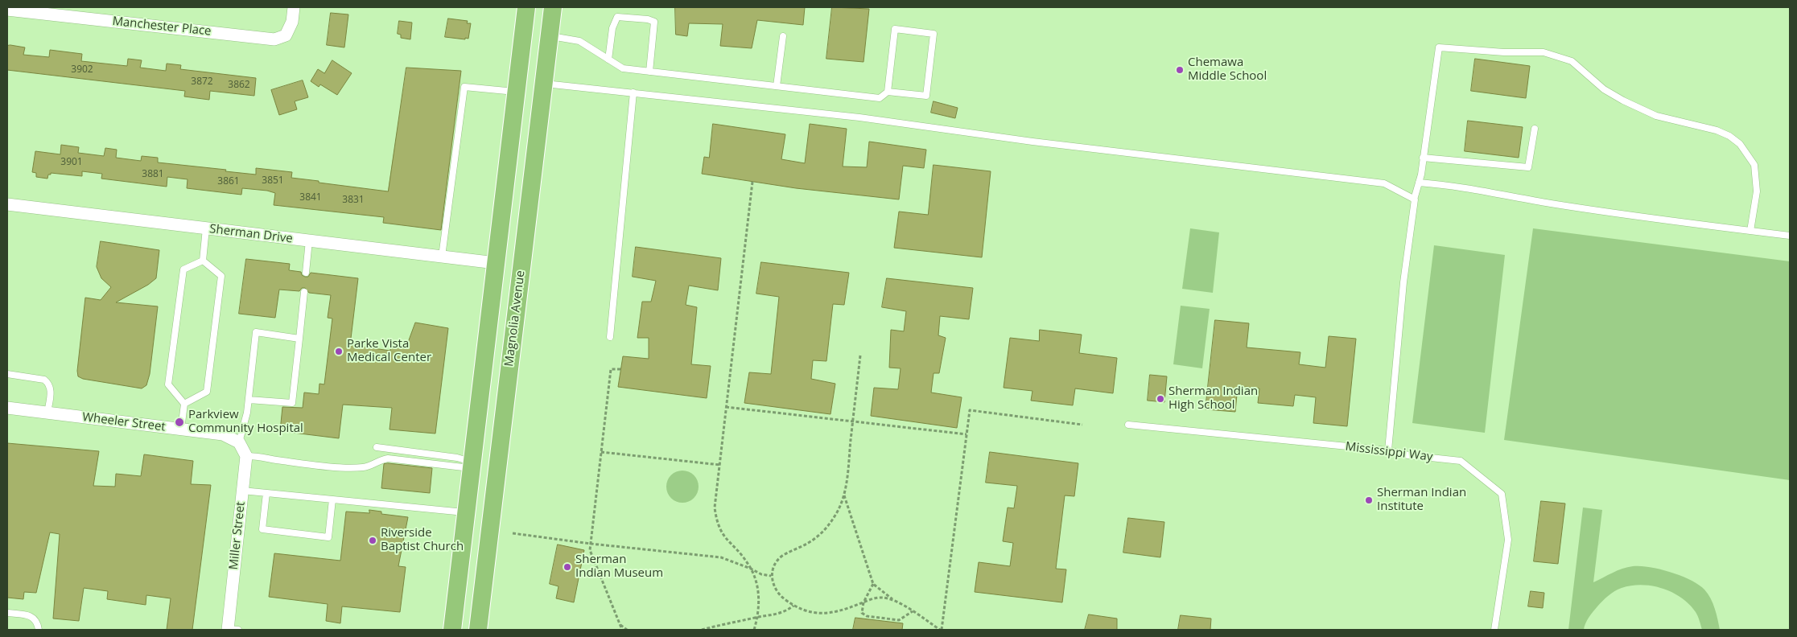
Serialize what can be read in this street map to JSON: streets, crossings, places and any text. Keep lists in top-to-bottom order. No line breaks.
{"streets":{"main road":["Magnolia Avenue"],"street":["Manchester Place","Sherman Drive","Wheeler Street","Miller Street"],"lane":["Mississippi Way"]},"places":["Chemawa Middle School","Parke Vista Medical Center","Sherman Indian High School","Parkview Community Hospital","Sherman Indian Institute","Riverside Baptist Church","Sherman Indian Museum"],"house_numbers":["3902","3872","3862","3901","3881","3851","3861","3841","3831"]}
